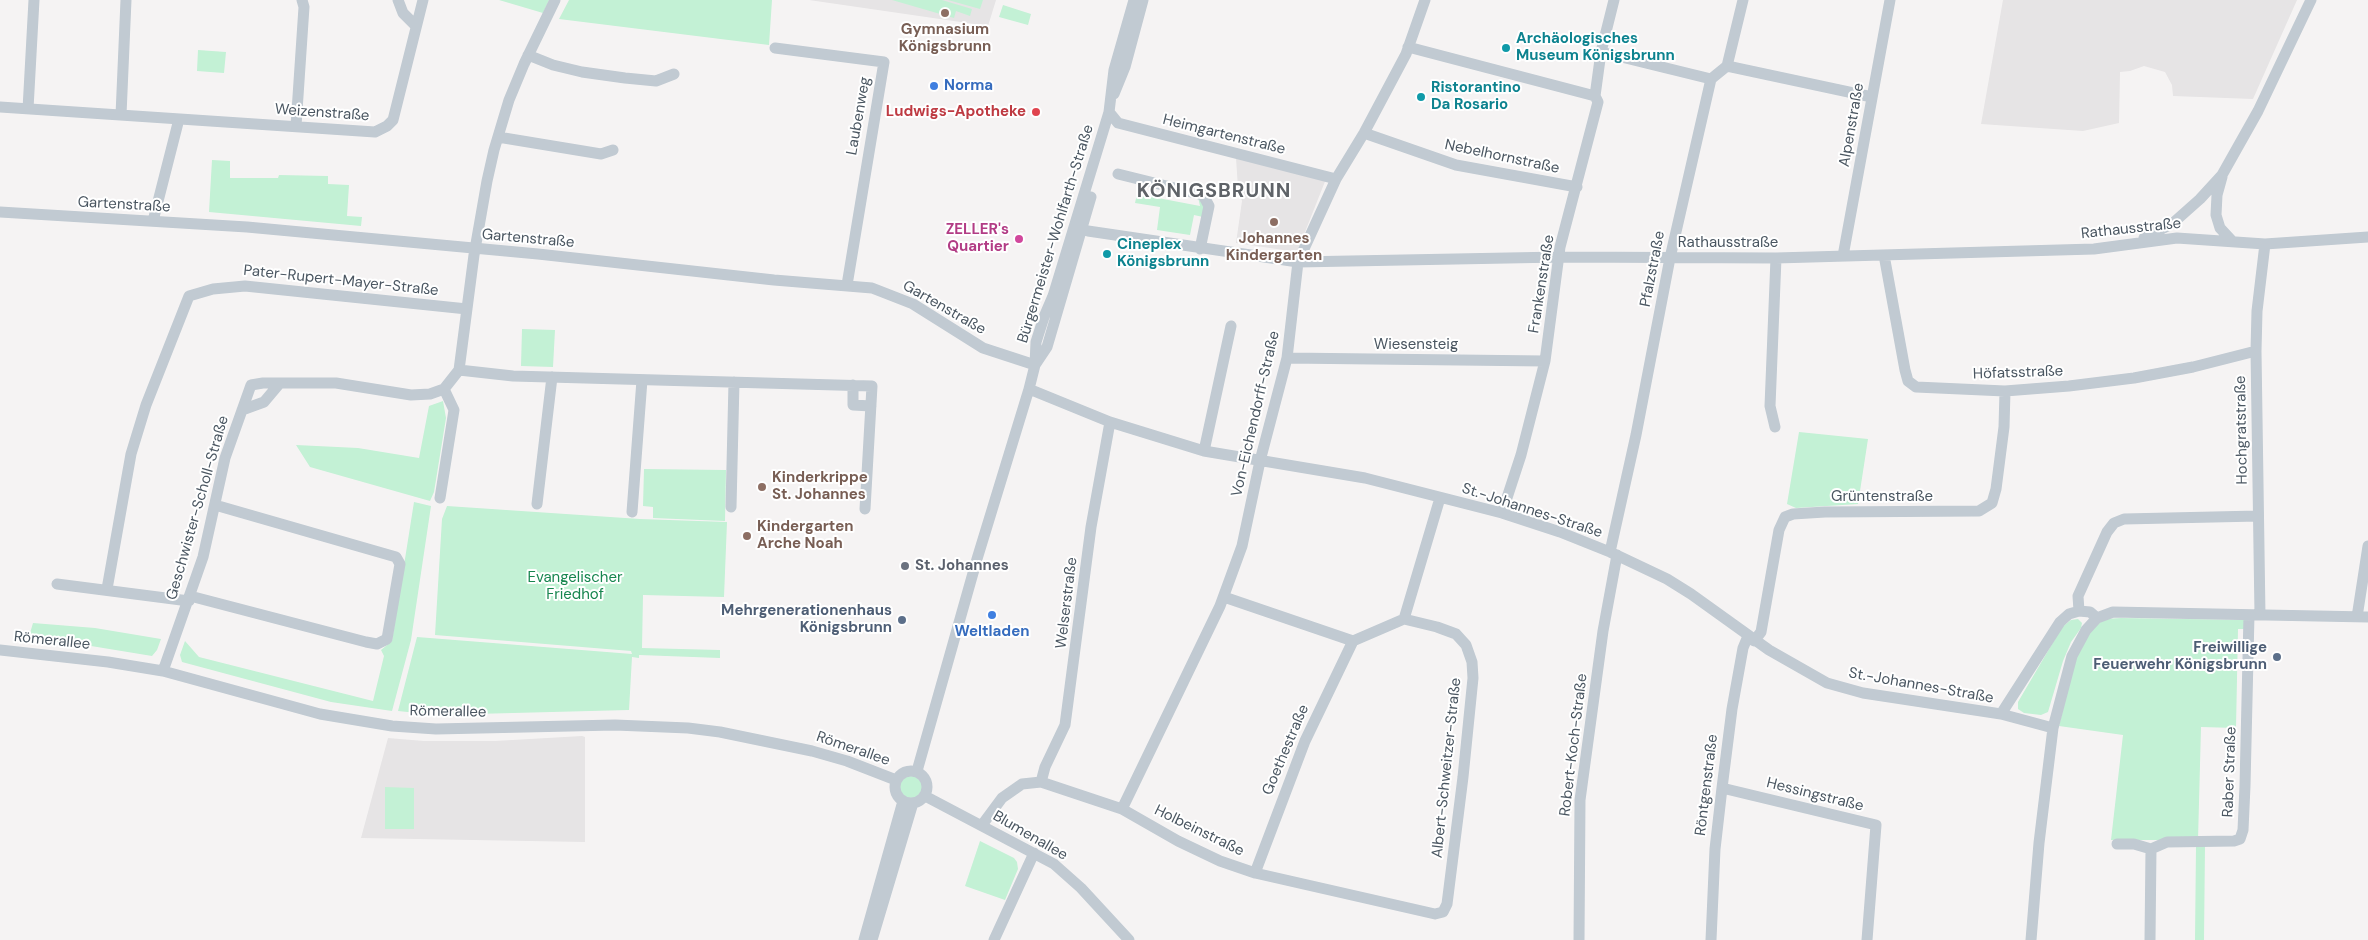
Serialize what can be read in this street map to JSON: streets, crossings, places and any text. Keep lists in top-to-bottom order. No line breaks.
{"streets":{"street":["Weizenstraße","Laubenweg","Alpenstraße","Heimgartenstraße","Nebelhornstraße","Gartenstraße","Rathausstraße","Bürgermeister-Wohlfarth-Straße","Pfalzstraße","Pater-Rupert-Mayer-Straße","Frankenstraße","Wiesensteig","Höfatsstraße","Von-Eichendorff-Straße","Hochgratstraße","Grüntenstraße","Geschwister-Scholl-Straße","St.-Johannes-Straße","Welserstraße","Römerallee","Robert-Koch-Straße","Goethestraße","Albert-Schweitzer-Straße","Raber Straße","Röntgenstraße","Hessingstraße","Holbeinstraße","Blumenallee"]},"crossings":[["Laubenweg","Gartenstraße"],["Alpenstraße","Rathausstraße"],["Heimgartenstraße","Bürgermeister-Wohlfarth-Straße"],["Heimgartenstraße","Von-Eichendorff-Straße"],["Nebelhornstraße","Frankenstraße"],["Nebelhornstraße","Von-Eichendorff-Straße"],["Gartenstraße","Bürgermeister-Wohlfarth-Straße"],["Rathausstraße","Pfalzstraße"],["Rathausstraße","Frankenstraße"],["Rathausstraße","Höfatsstraße"],["Rathausstraße","Von-Eichendorff-Straße"],["Rathausstraße","Hochgratstraße"],["Bürgermeister-Wohlfarth-Straße","St.-Johannes-Straße"],["Bürgermeister-Wohlfarth-Straße","Römerallee"],["Bürgermeister-Wohlfarth-Straße","Blumenallee"],["Pfalzstraße","St.-Johannes-Straße"],["Pfalzstraße","Robert-Koch-Straße"],["Frankenstraße","Wiesensteig"],["Frankenstraße","St.-Johannes-Straße"],["Wiesensteig","Von-Eichendorff-Straße"],["Höfatsstraße","Hochgratstraße"],["Höfatsstraße","Grüntenstraße"],["Von-Eichendorff-Straße","St.-Johannes-Straße"],["Von-Eichendorff-Straße","Holbeinstraße"],["Hochgratstraße","Raber Straße"],["Grüntenstraße","St.-Johannes-Straße"],["Grüntenstraße","Röntgenstraße"],["Geschwister-Scholl-Straße","Römerallee"],["St.-Johannes-Straße","Welserstraße"],["St.-Johannes-Straße","Robert-Koch-Straße"],["St.-Johannes-Straße","Röntgenstraße"],["Welserstraße","Holbeinstraße"],["Römerallee","Blumenallee"],["Goethestraße","Holbeinstraße"],["Albert-Schweitzer-Straße","Holbeinstraße"],["Röntgenstraße","Hessingstraße"]],"districts":["KÖNIGSBRUNN"],"parks":["Evangelischer Friedhof"],"places":["Gymnasium Königsbrunn","Archäologisches Museum Königsbrunn","Norma","Ristorantino Da Rosario","Ludwigs-Apotheke","Johannes Kindergarten","ZELLER's Quartier","Cineplex Königsbrunn","Kinderkrippe St. Johannes","Kindergarten Arche Noah","St. Johannes","Weltladen","Mehrgenerationenhaus Königsbrunn","Freiwillige Feuerwehr Königsbrunn"]}
